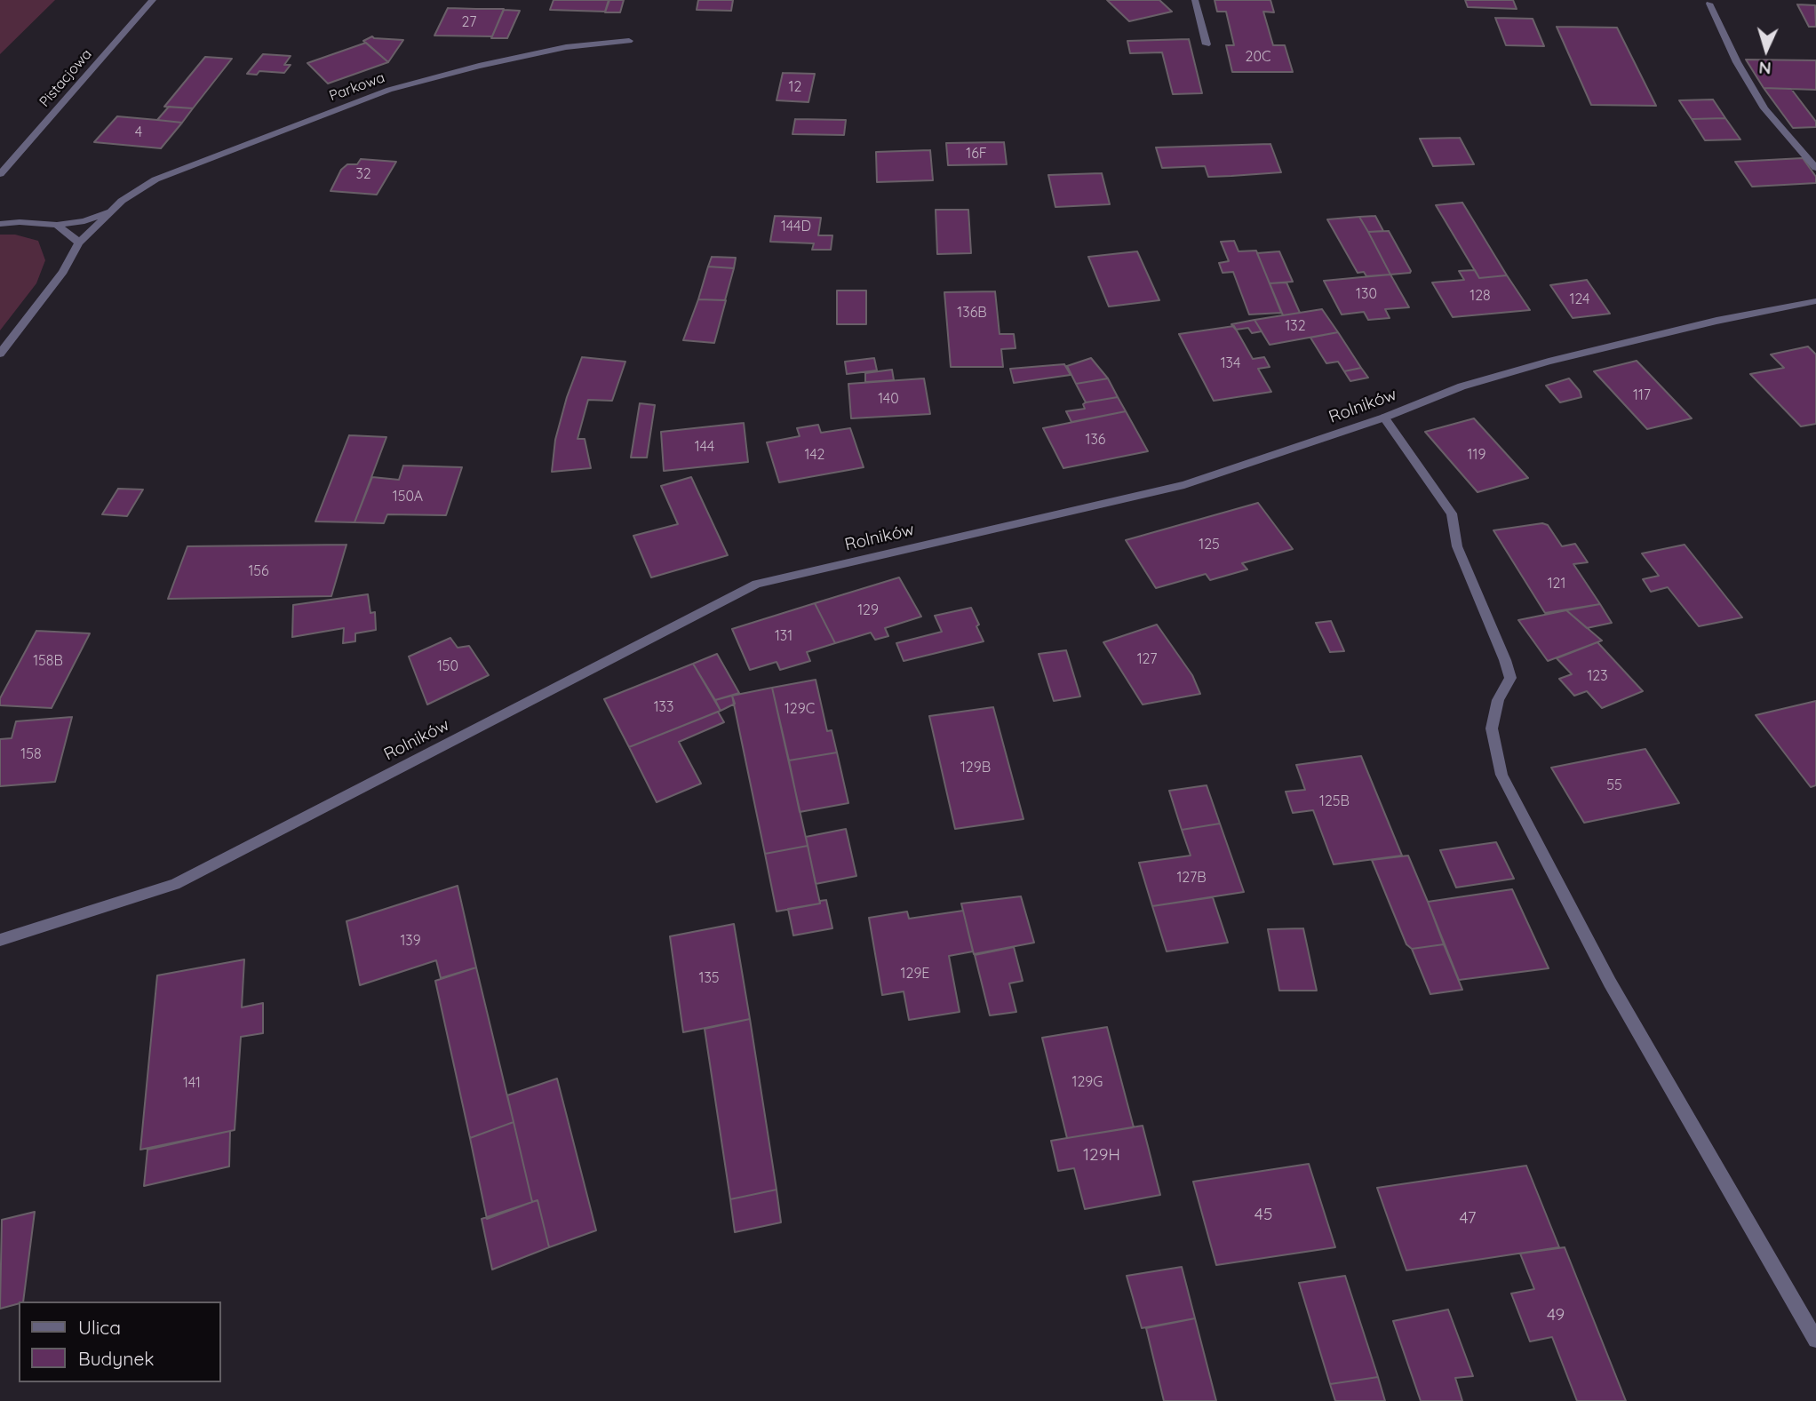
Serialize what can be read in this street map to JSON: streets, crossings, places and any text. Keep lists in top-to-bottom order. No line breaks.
{"streets":{"street":["Pistacjowa","Parkowa","Rolników"]},"house_numbers":["27","20C","12","4","16F","32","144D","130","128","124","136B","132","134","117","140","136","144","142","119","150A","125","156","121","129","131","127","158B","150","123","133","129C","158","129B","55","125B","127B","139","129E","135","129G","141","129H","45","47","49"],"legend":["Ulica","Budynek"],"north":"bottom"}
